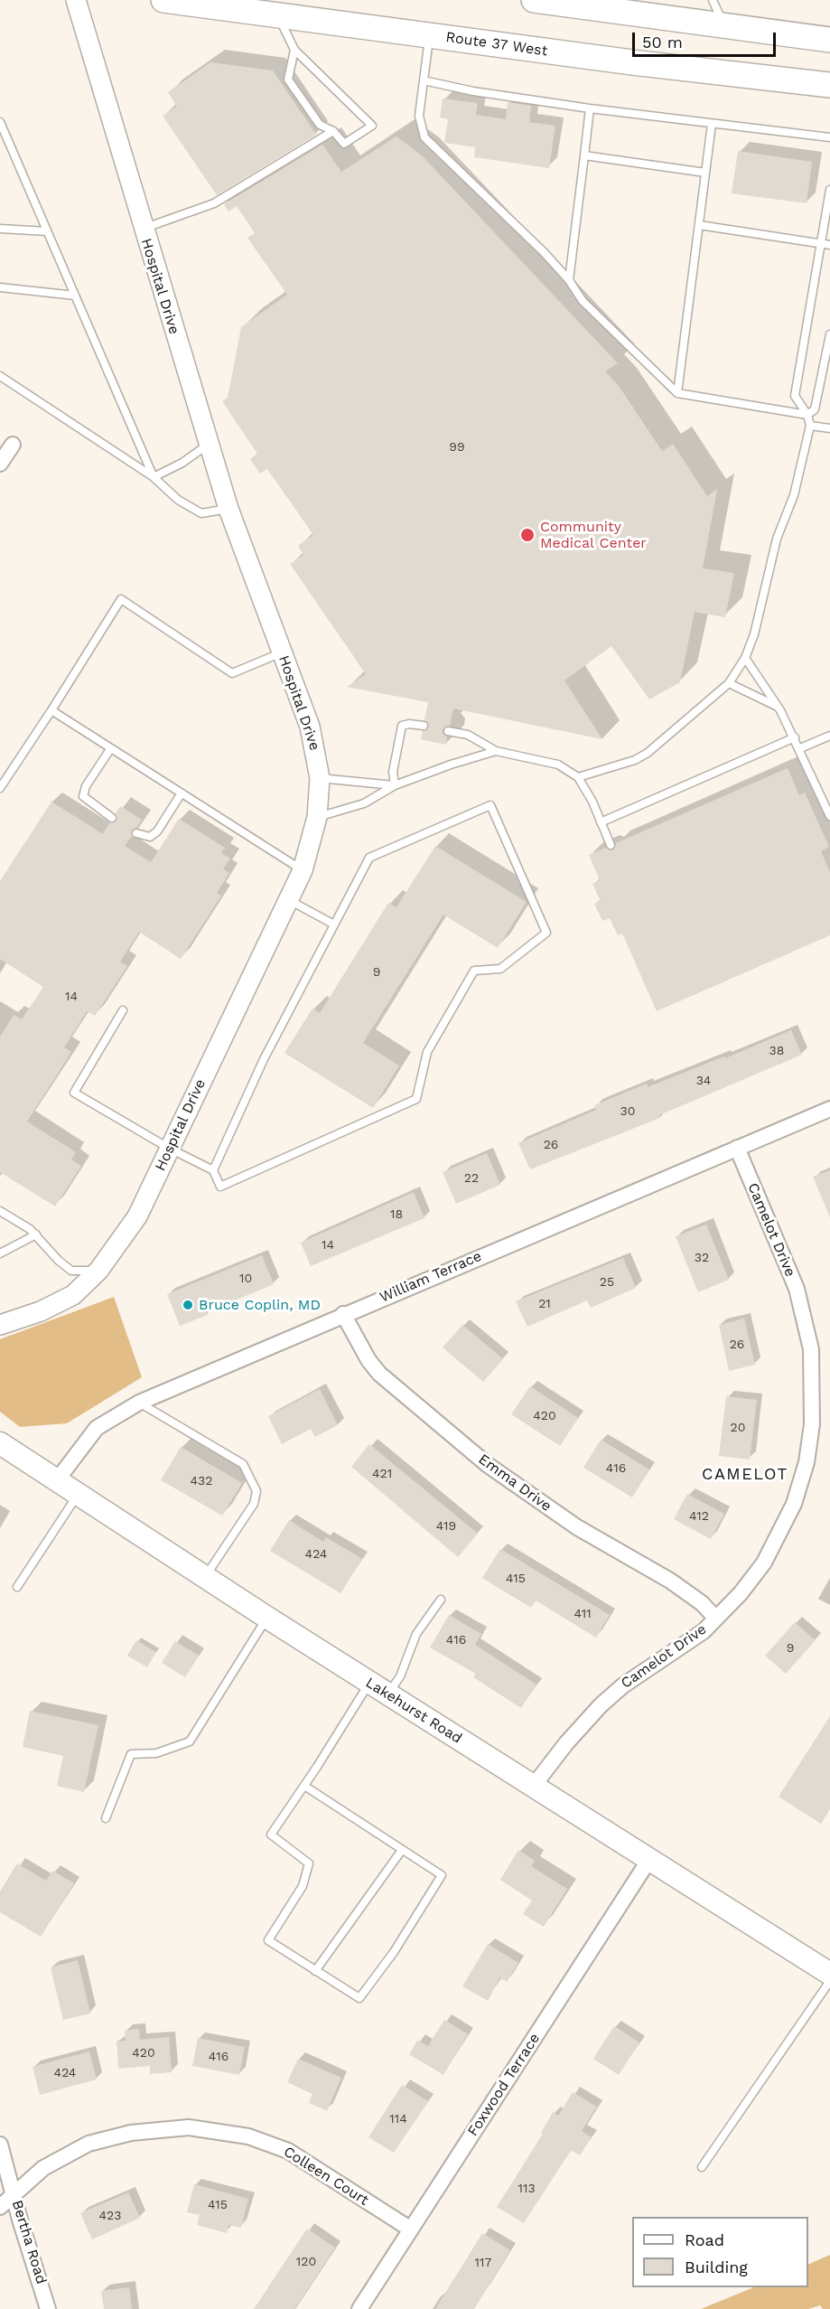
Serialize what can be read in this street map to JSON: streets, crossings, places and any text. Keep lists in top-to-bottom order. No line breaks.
{"streets":{"highway":["Route 37 West"],"main road":["Lakehurst Road"],"street":["Hospital Drive","Camelot Drive","William Terrace","Emma Drive","Foxwood Terrace","Colleen Court","Bertha Road"]},"crossings":[["Camelot Drive","William Terrace"],["Camelot Drive","Emma Drive"],["Camelot Drive","Lakehurst Road"],["William Terrace","Emma Drive"],["William Terrace","Lakehurst Road"],["Lakehurst Road","Foxwood Terrace"],["Foxwood Terrace","Colleen Court"],["Colleen Court","Bertha Road"]],"districts":["CAMELOT"],"places":["Community Medical Center","Bruce Coplin, MD"],"house_numbers":["99","9","14","38","34","30","26","22","18","14","32","10","25","21","26","420","20","416","421","432","412","419","424","415","411","416","9","420","416","424","114","113","415","423","120","117"],"legend":["Road","Building"],"scale_bar":"50 m"}
